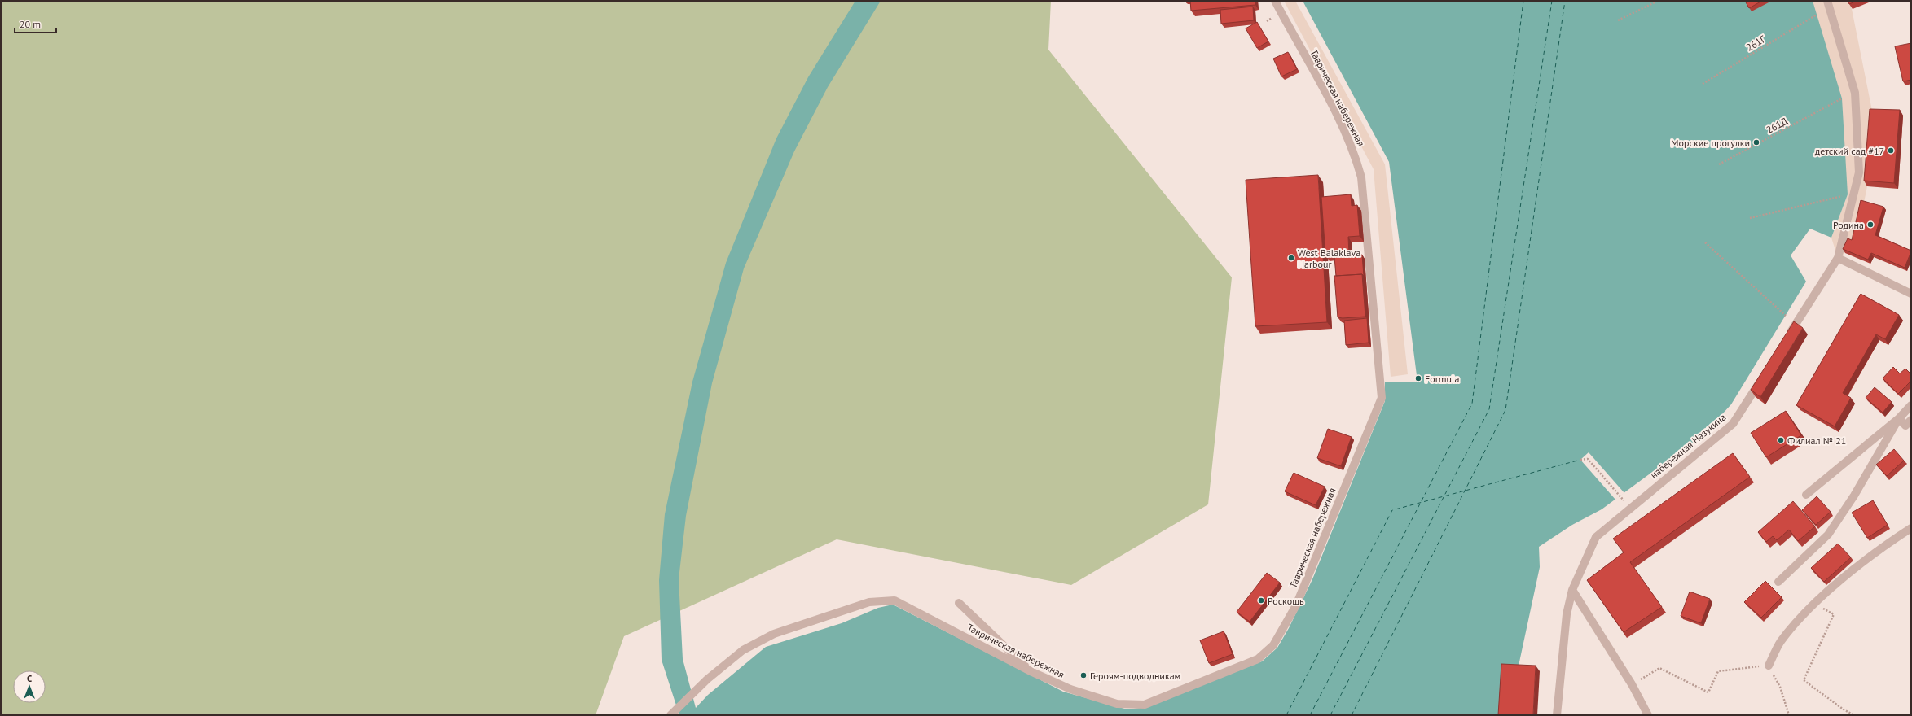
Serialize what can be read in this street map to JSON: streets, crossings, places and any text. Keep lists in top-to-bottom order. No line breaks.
{"streets":{"street":["Таврическая набережная","набережная Назукина"],"path":["261Г","261Д"]},"places":["Морские прогулки","детский сад #17","Родина","West Balaklava Harbour","Formula","Филиал № 21","Роскошь","Героям-подводникам"],"scale_bar":"20 m","north":"top"}
